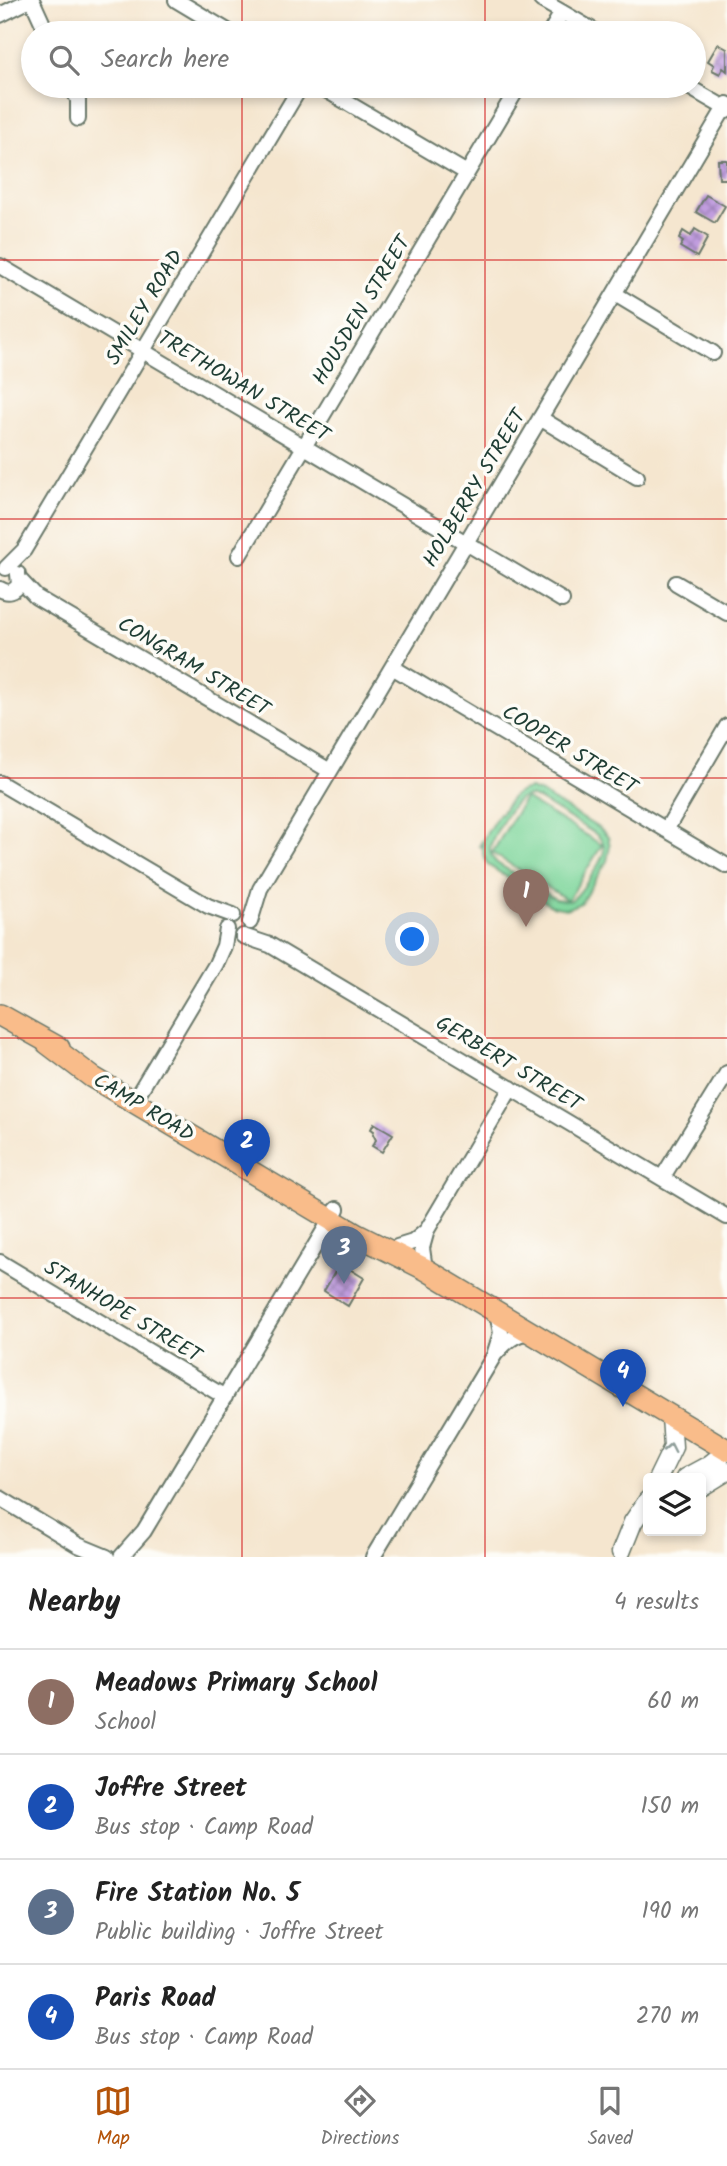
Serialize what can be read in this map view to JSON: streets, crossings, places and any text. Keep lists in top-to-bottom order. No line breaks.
{"streets":{"main road":["CAMP ROAD"],"street":["SMILEY ROAD","HOUSDEN STREET","TRETHOWAN STREET","HOLBERRY STREET","CONGRAM STREET","COOPER STREET","GERBERT STREET","STANHOPE STREET"]},"crossings":[["SMILEY ROAD","TRETHOWAN STREET"],["SMILEY ROAD","CONGRAM STREET"],["HOUSDEN STREET","TRETHOWAN STREET"],["TRETHOWAN STREET","HOLBERRY STREET"],["HOLBERRY STREET","CONGRAM STREET"],["HOLBERRY STREET","COOPER STREET"],["HOLBERRY STREET","GERBERT STREET"],["HOLBERRY STREET","CAMP ROAD"]],"page":{"search":"Search here","pins":["1","2","3","4"],"heading":["Nearby","4 results"],"list":[{"mark":"1","name":"Meadows Primary School","note":"School","value":"60 m"},{"mark":"2","name":"Joffre Street","note":"Bus stop · Camp Road","value":"150 m"},{"mark":"3","name":"Fire Station No. 5","note":"Public building · Joffre Street","value":"190 m"},{"mark":"4","name":"Paris Road","note":"Bus stop · Camp Road","value":"270 m"}],"nav":["Map","Directions","Saved"]}}
